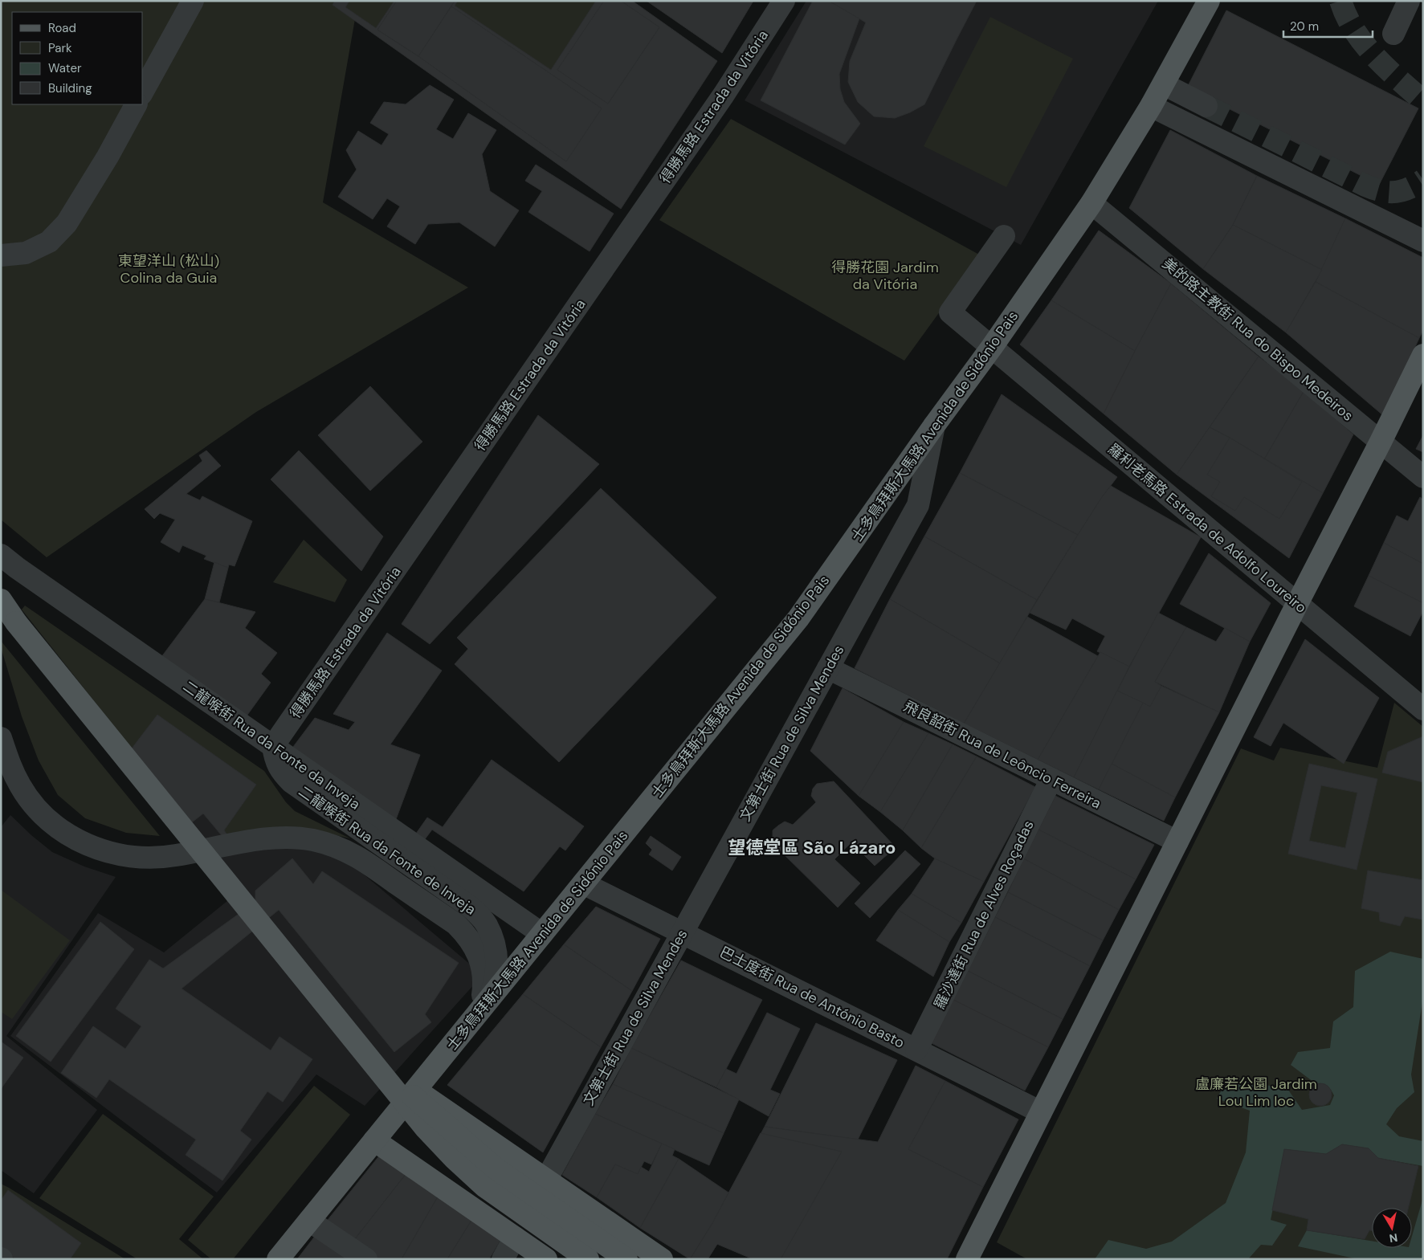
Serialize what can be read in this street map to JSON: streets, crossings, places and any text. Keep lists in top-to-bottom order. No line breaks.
{"streets":{"main road":["士多鳥拜斯大馬路 Avenida de Sidónio Pais"],"street":["得勝馬路 Estrada da Vitória","美的路主教街 Rua do Bispo Medeiros","羅利老馬路 Estrada de Adolfo Loureiro","文第士街 Rua de Silva Mendes","二龍喉街 Rua da Fonte da Inveja","飛良韶街 Rua de Leôncio Ferreira","二龍喉街 Rua da Fonte de Inveja","羅沙達街 Rua de Alves Roçadas","巴士度街 Rua de António Basto"]},"crossings":[["得勝馬路 Estrada da Vitória","二龍喉街 Rua da Fonte da Inveja"],["得勝馬路 Estrada da Vitória","二龍喉街 Rua da Fonte de Inveja"],["美的路主教街 Rua do Bispo Medeiros","士多鳥拜斯大馬路 Avenida de Sidónio Pais"],["士多鳥拜斯大馬路 Avenida de Sidónio Pais","羅利老馬路 Estrada de Adolfo Loureiro"],["士多鳥拜斯大馬路 Avenida de Sidónio Pais","文第士街 Rua de Silva Mendes"],["士多鳥拜斯大馬路 Avenida de Sidónio Pais","二龍喉街 Rua da Fonte da Inveja"],["士多鳥拜斯大馬路 Avenida de Sidónio Pais","二龍喉街 Rua da Fonte de Inveja"],["士多鳥拜斯大馬路 Avenida de Sidónio Pais","巴士度街 Rua de António Basto"],["文第士街 Rua de Silva Mendes","飛良韶街 Rua de Leôncio Ferreira"],["文第士街 Rua de Silva Mendes","巴士度街 Rua de António Basto"],["二龍喉街 Rua da Fonte da Inveja","二龍喉街 Rua da Fonte de Inveja"],["飛良韶街 Rua de Leôncio Ferreira","羅沙達街 Rua de Alves Roçadas"],["羅沙達街 Rua de Alves Roçadas","巴士度街 Rua de António Basto"]],"districts":["望德堂區 São Lázaro"],"parks":["東望洋山 (松山) Colina da Guia","得勝花園 Jardim da Vitória","盧廉若公園 Jardim Lou Lim Ioc"],"legend":["Road","Park","Water","Building"],"scale_bar":"20 m","north":"bottom"}
